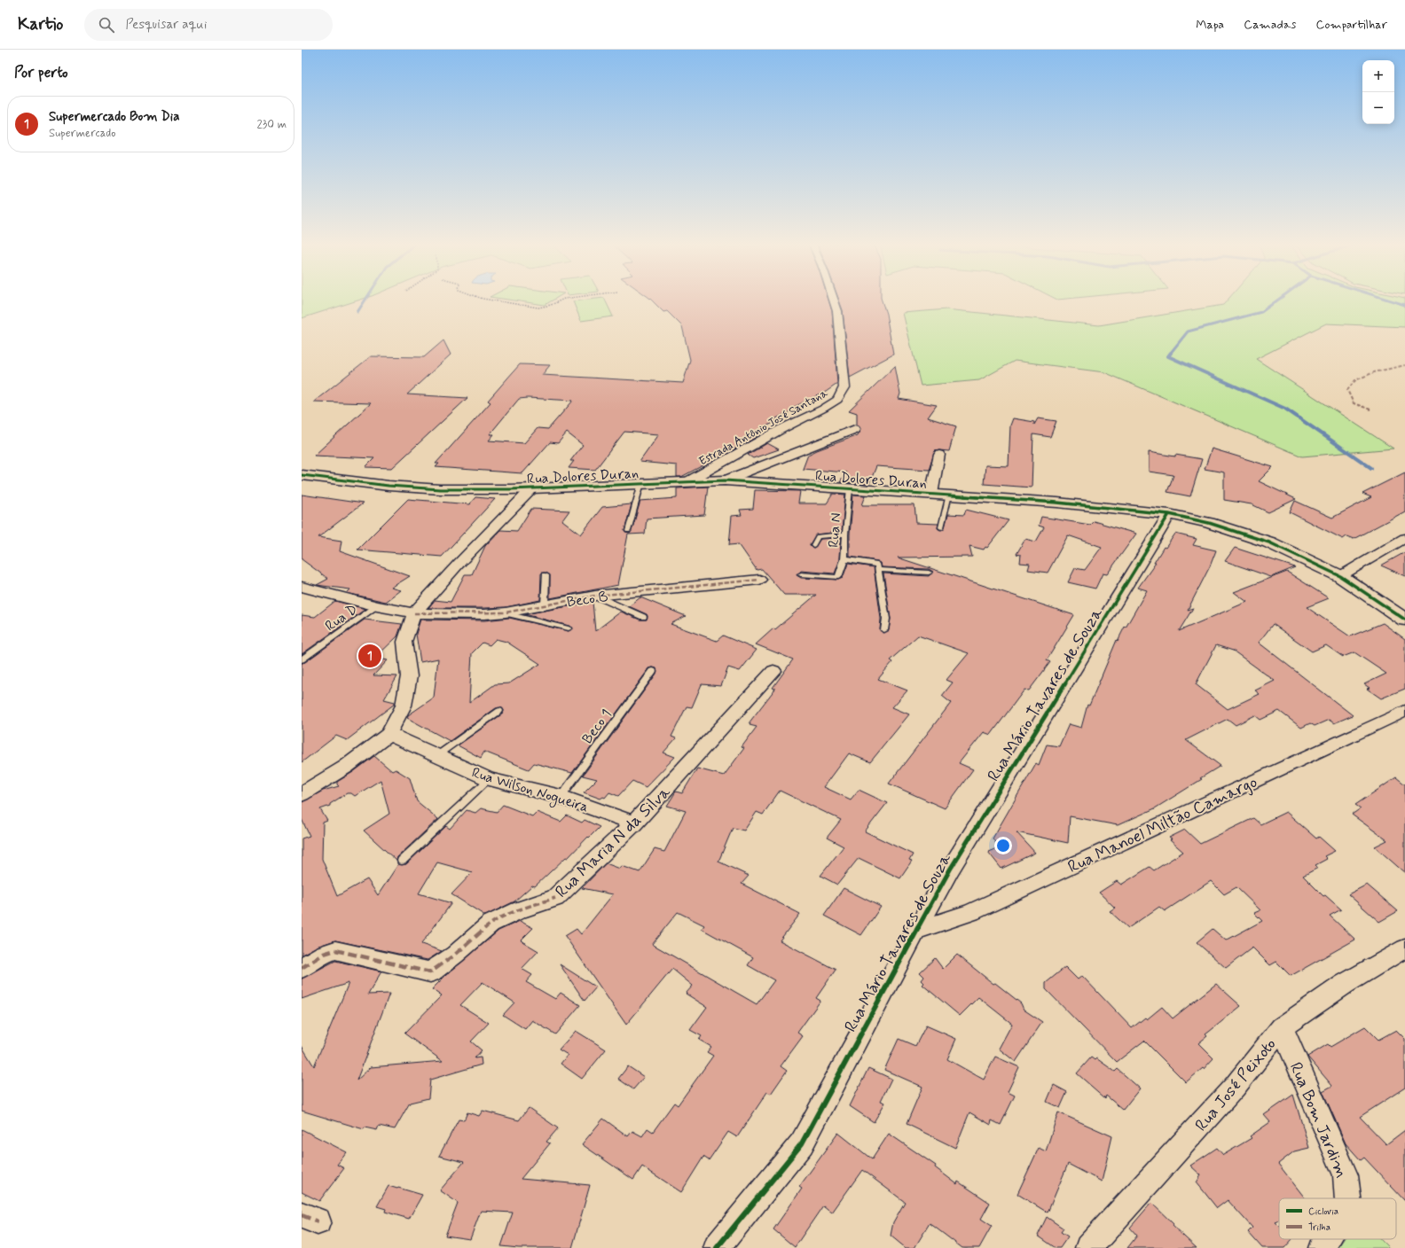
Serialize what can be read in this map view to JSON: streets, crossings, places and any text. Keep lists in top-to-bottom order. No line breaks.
{"streets":{"street":["Estrada Antônio José Santana","Rua Dolores Duran","Beco B","Rua Mário Tavares de Souza","Rua Wilson Nogueira","Rua Manoel Miltão Camargo","Rua Maria N da Silva","Rua José Peixoto","Rua Bom Jardim"],"lane":["Rua N","Rua D","Beco 1"]},"crossings":[["Estrada Antônio José Santana","Rua Dolores Duran"],["Rua Dolores Duran","Rua N"],["Rua Dolores Duran","Rua Mário Tavares de Souza"],["Beco B","Rua D"],["Rua Mário Tavares de Souza","Rua Manoel Miltão Camargo"],["Beco 1","Rua Wilson Nogueira"],["Rua Wilson Nogueira","Rua Maria N da Silva"],["Rua José Peixoto","Rua Bom Jardim"]],"legend":["Ciclovia","Trilha"],"page":{"header":"Kartio","search":"Pesquisar aqui","nav":["Mapa","Camadas","Compartilhar"],"heading":"Por perto","map_buttons":["+","−"],"list":[{"mark":"1","name":"Supermercado Bom Dia","note":"Supermercado","value":"230 m"}],"pins":"1"}}
